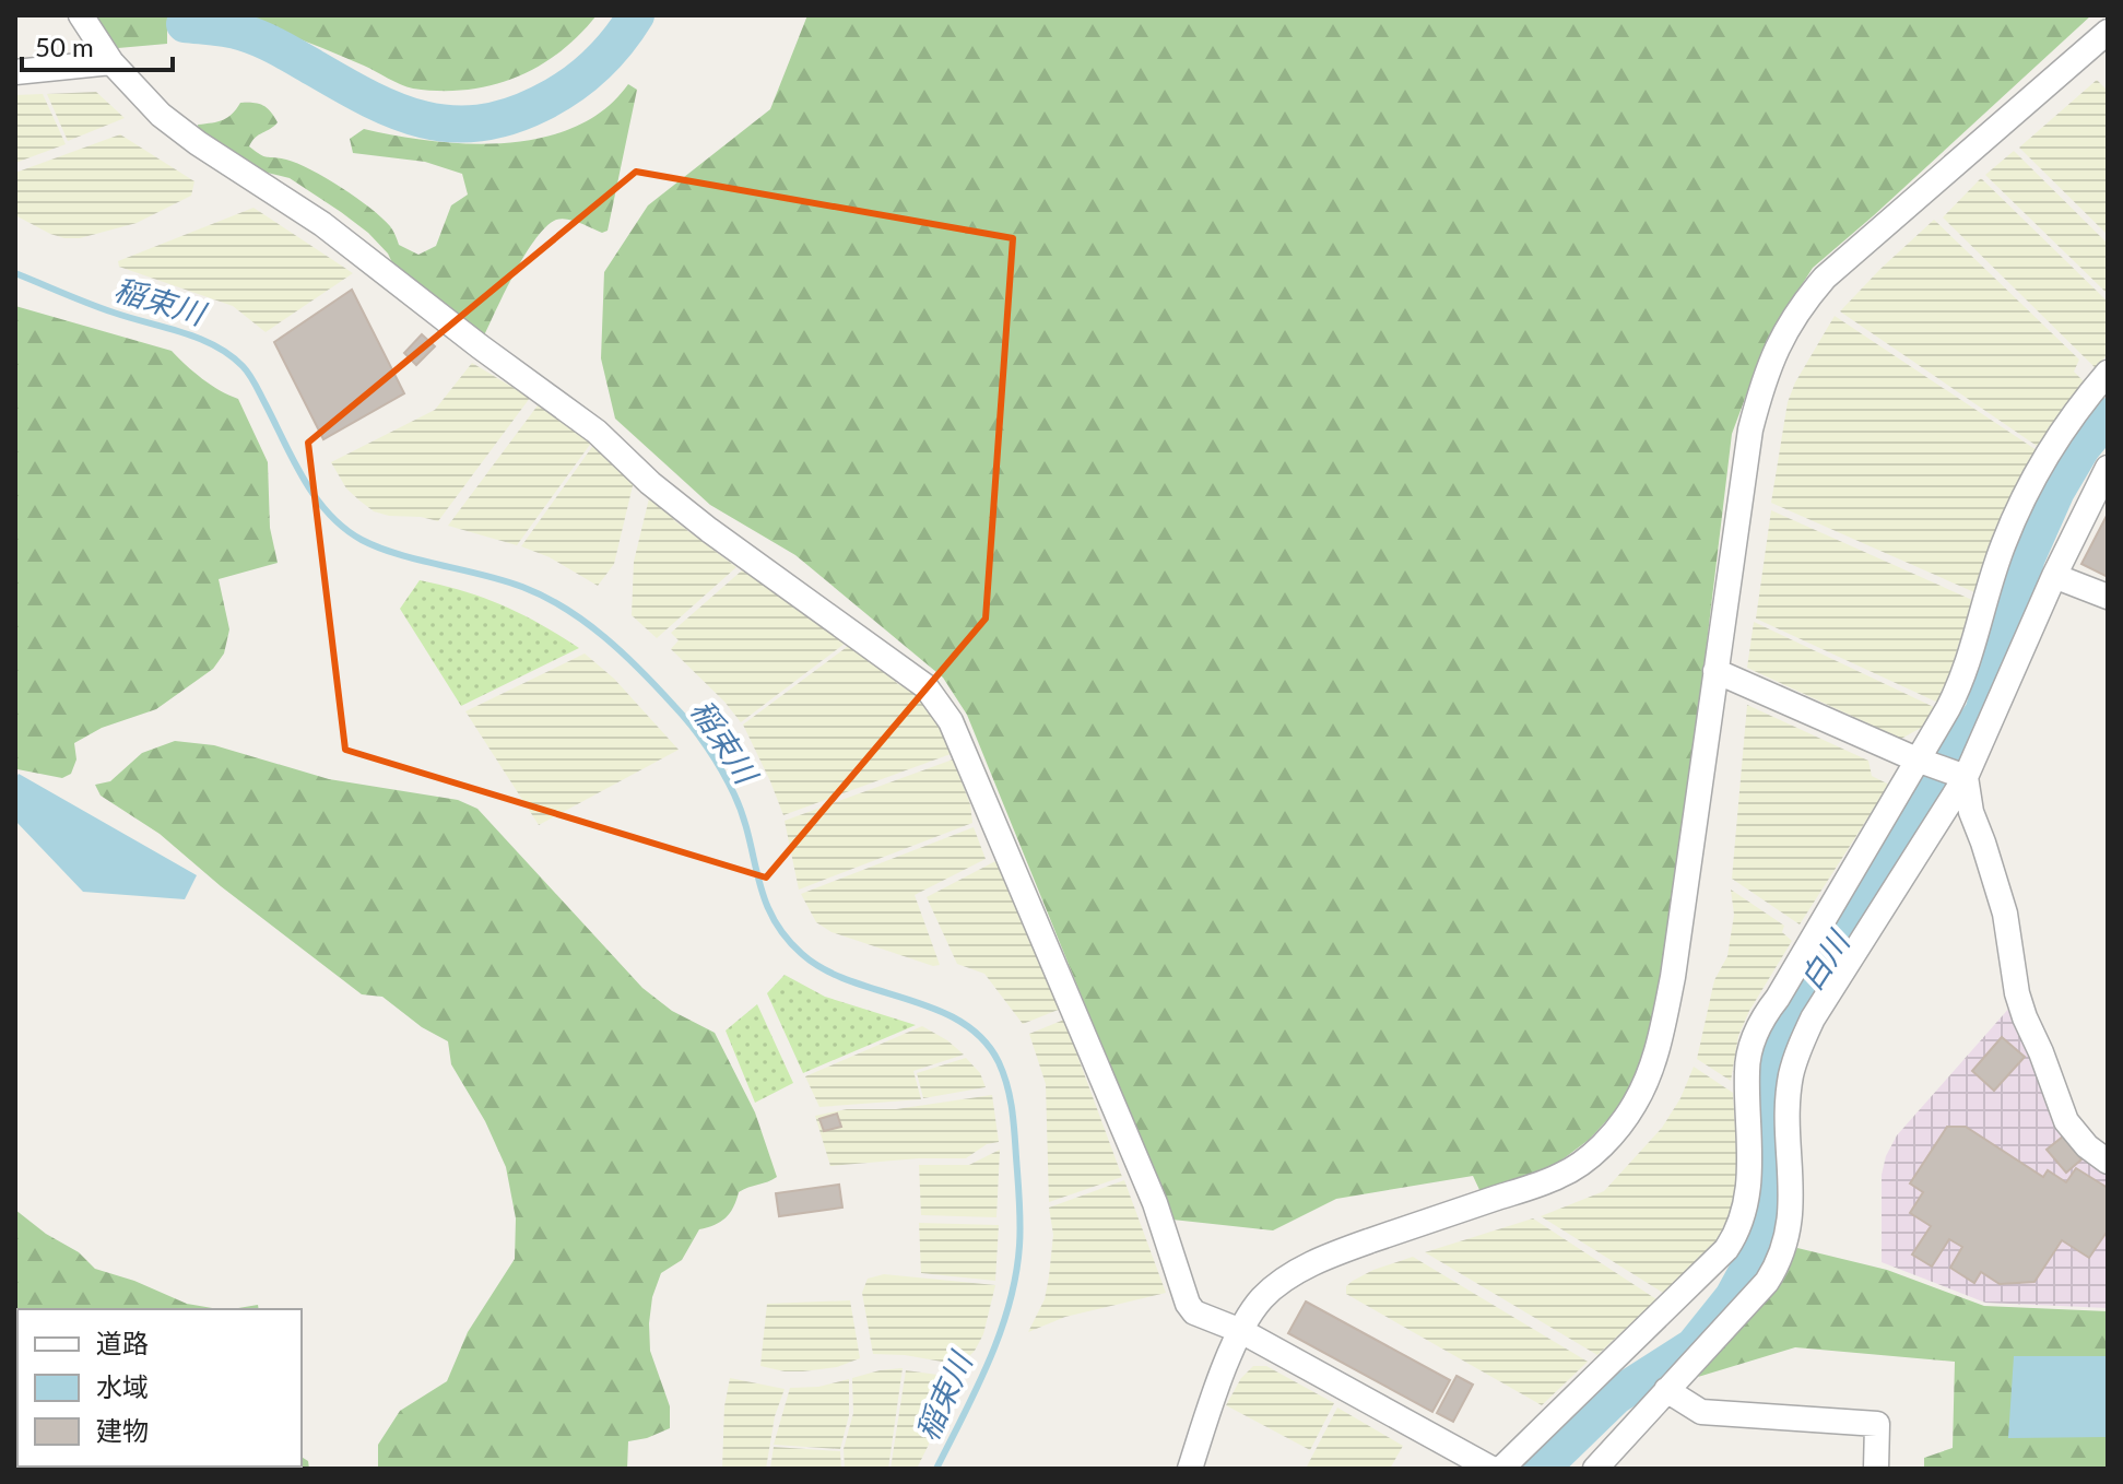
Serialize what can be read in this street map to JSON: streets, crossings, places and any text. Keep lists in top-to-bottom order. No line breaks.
{"water":["稲束川","白川"],"legend":["道路","水域","建物"],"scale_bar":"50 m"}
